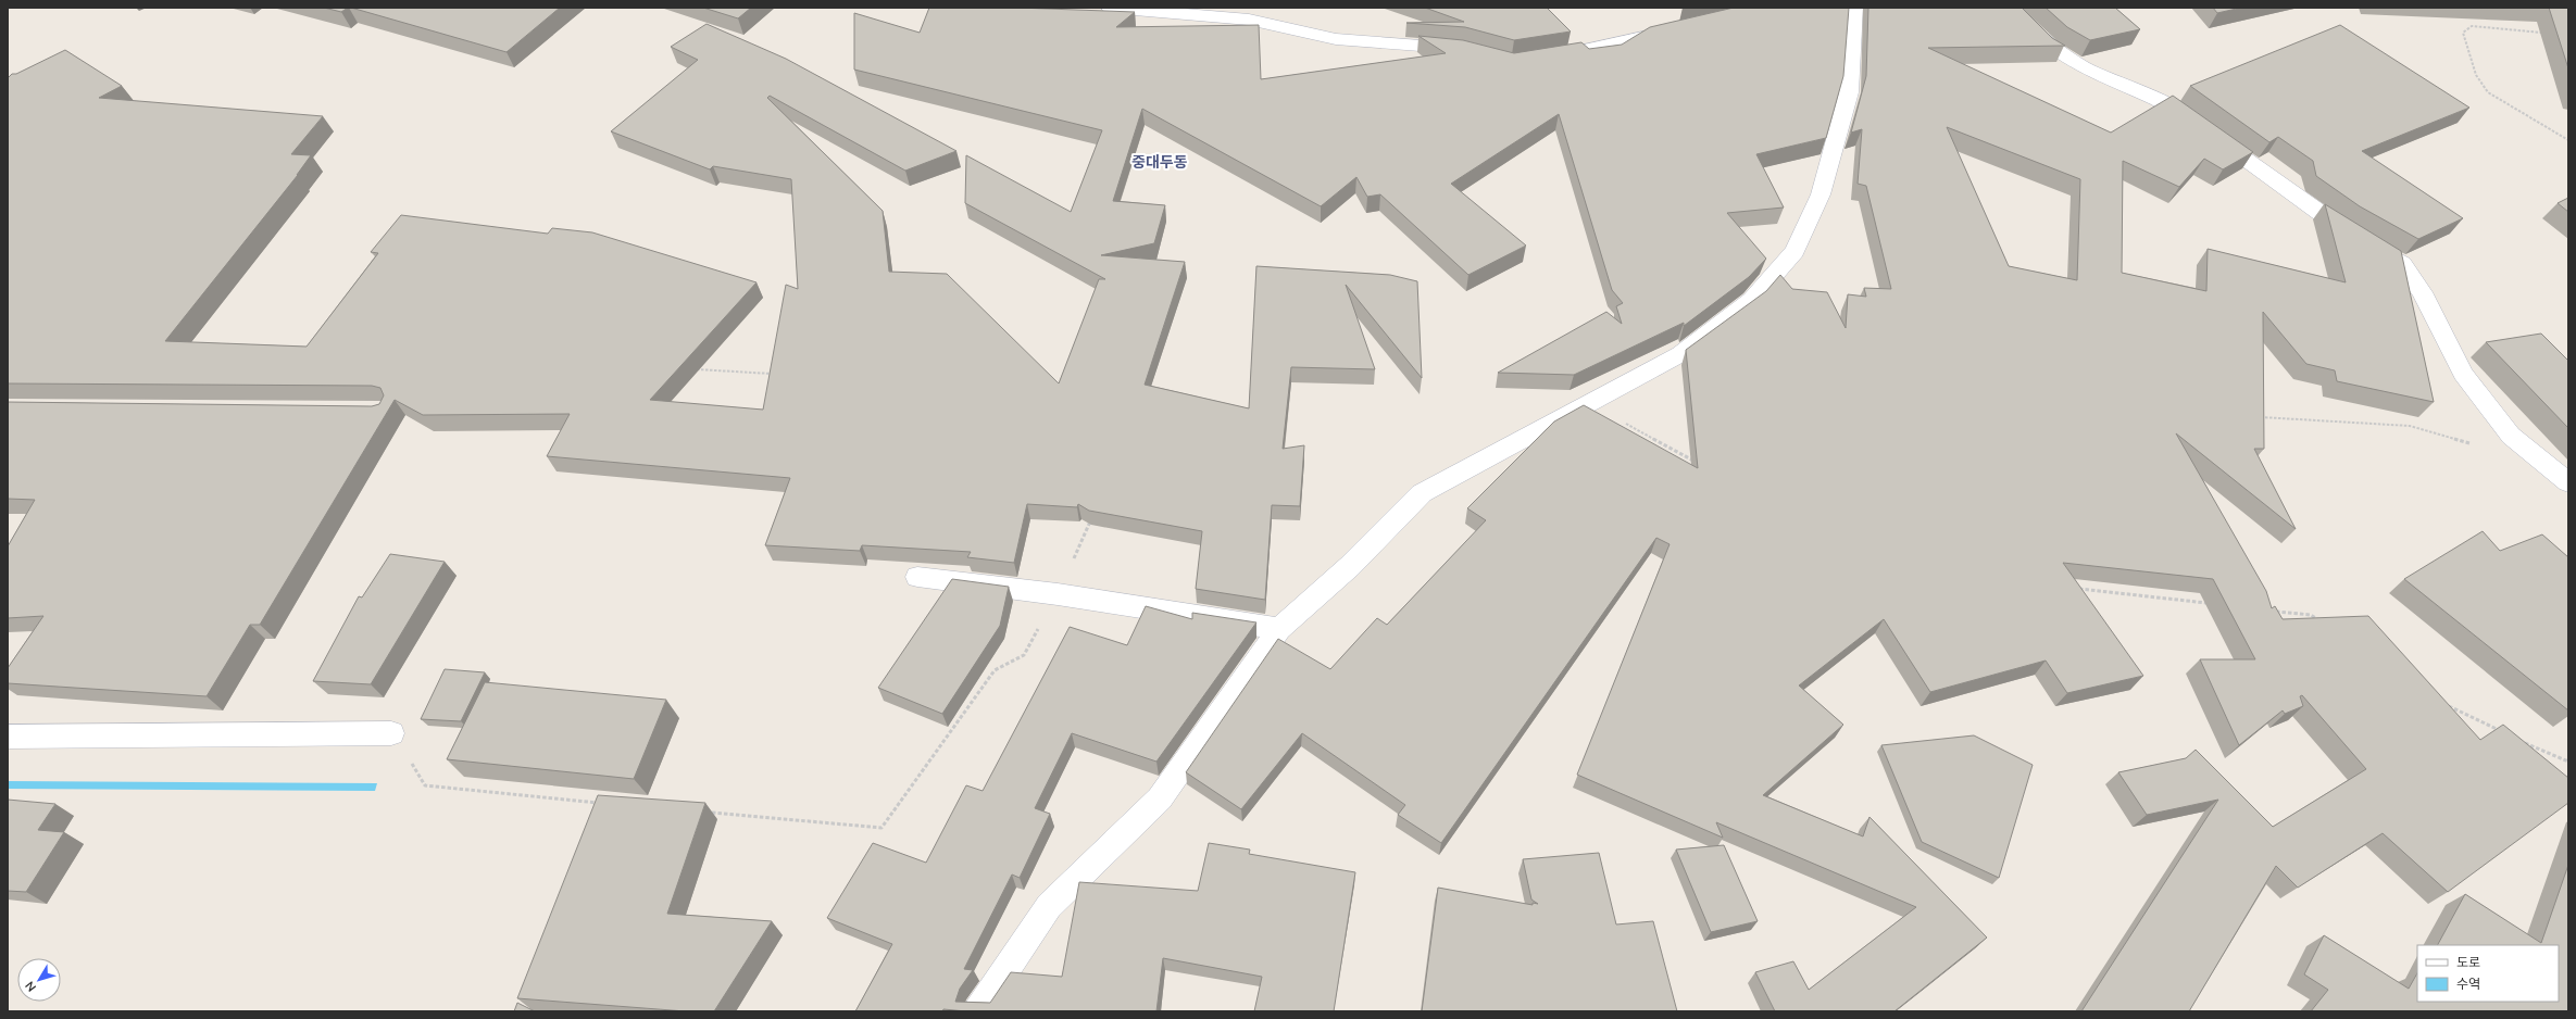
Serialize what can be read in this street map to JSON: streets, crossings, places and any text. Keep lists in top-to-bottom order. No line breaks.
{"districts":["중대두동"],"legend":["도로","수역"],"north":"bottom left"}
